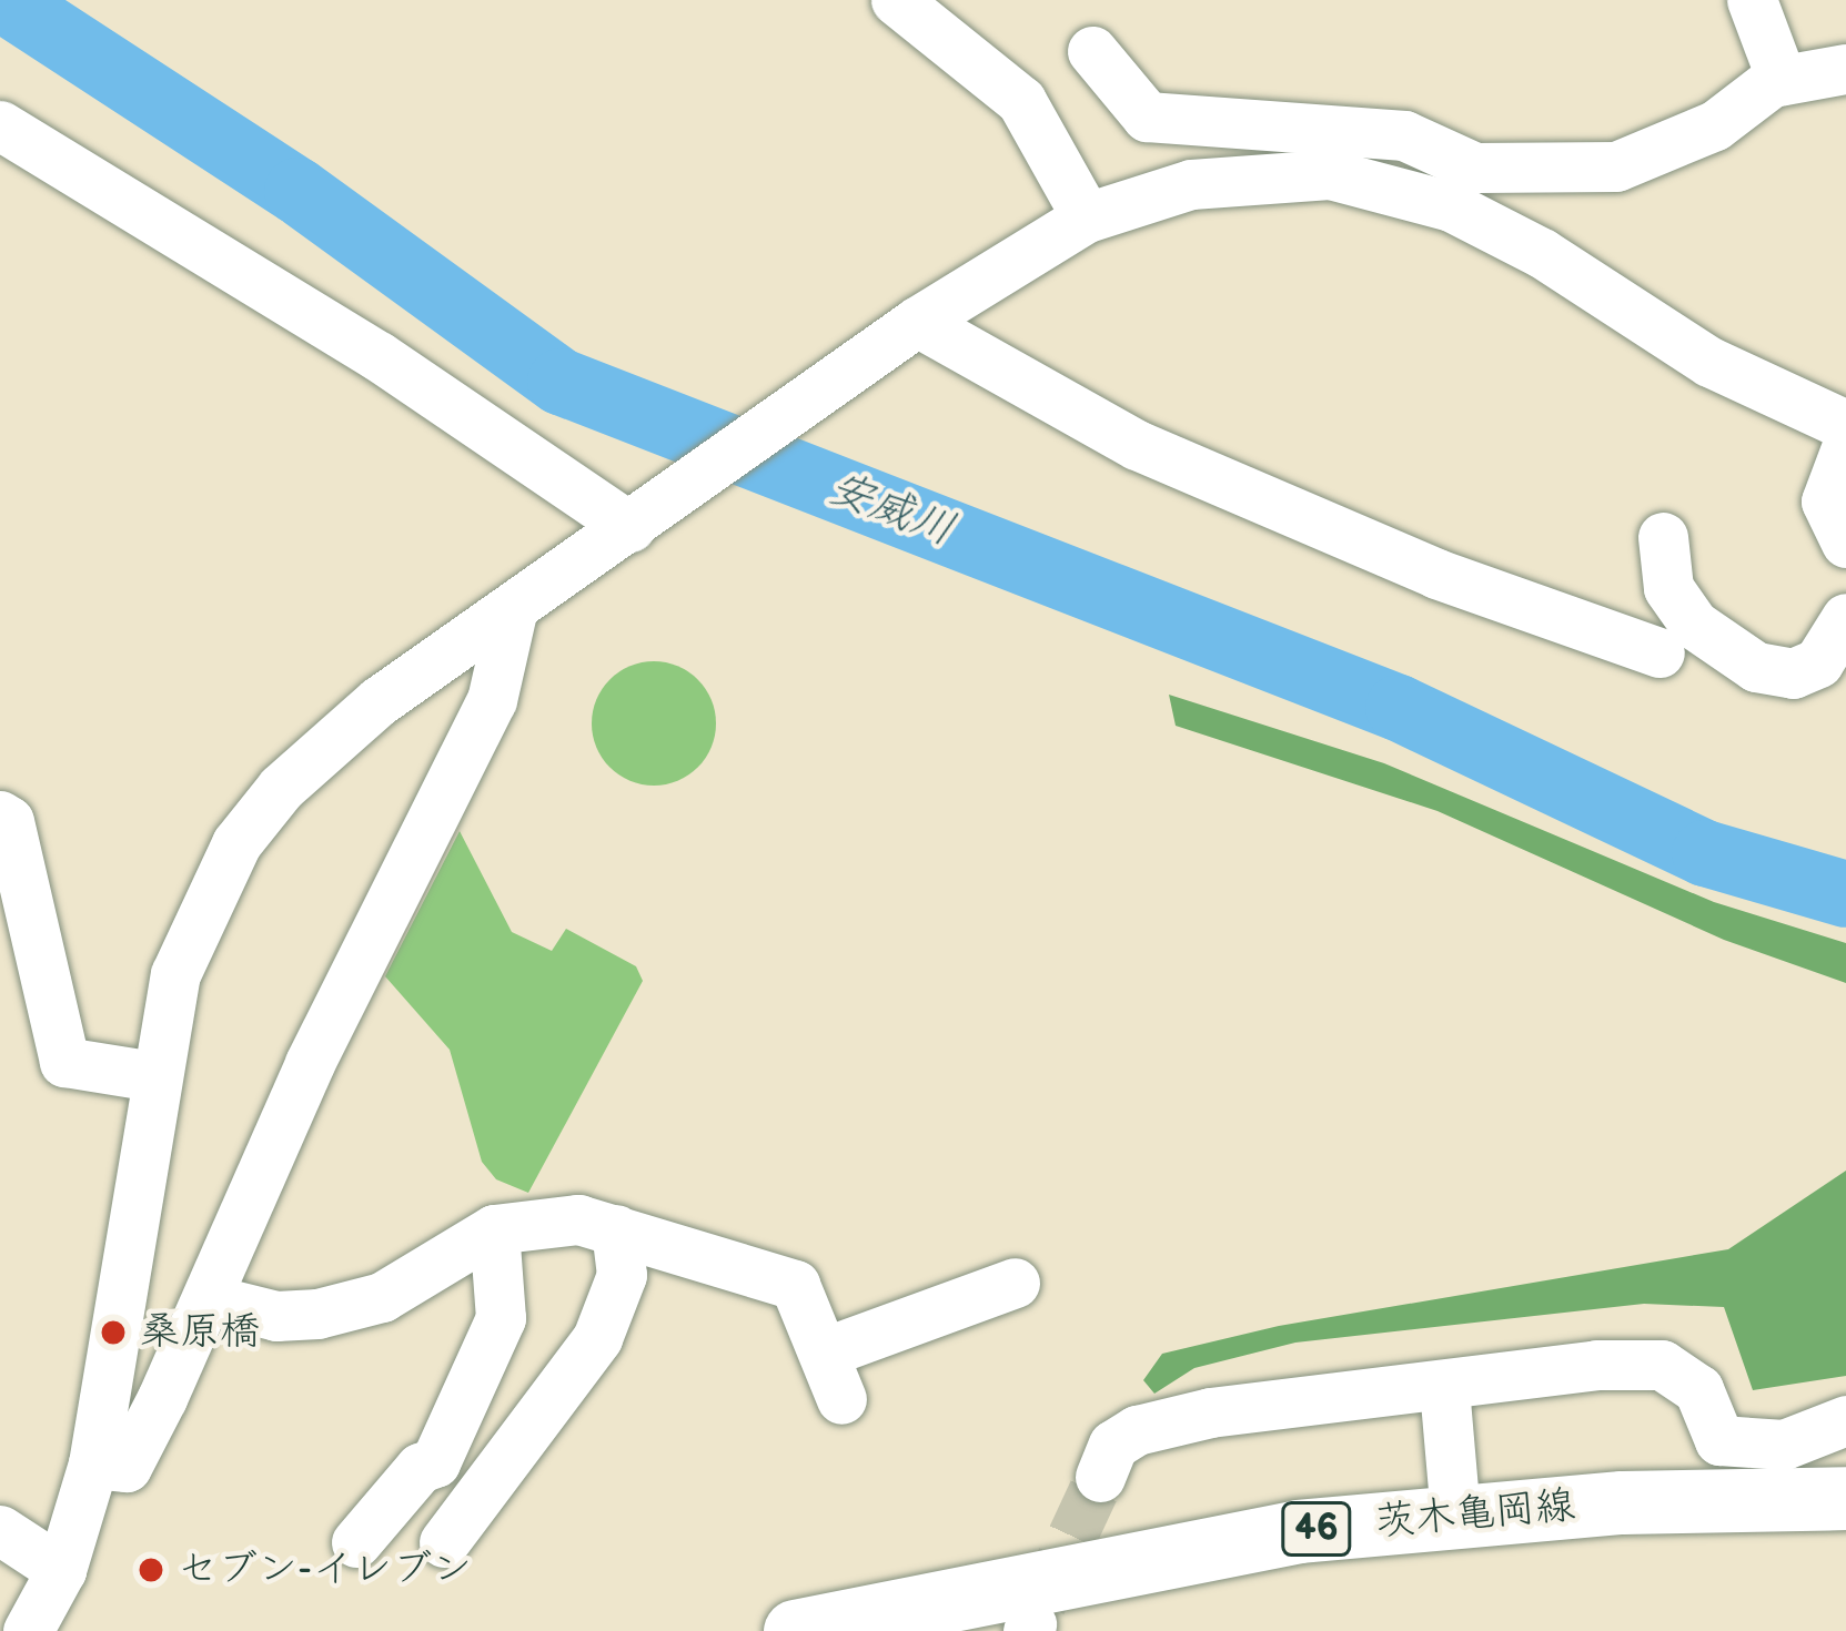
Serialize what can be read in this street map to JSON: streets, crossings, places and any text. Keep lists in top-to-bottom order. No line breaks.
{"streets":{"main road":["茨木亀岡線","46"]},"water":["安威川"],"places":["桑原橋","セブン-イレブン"]}
